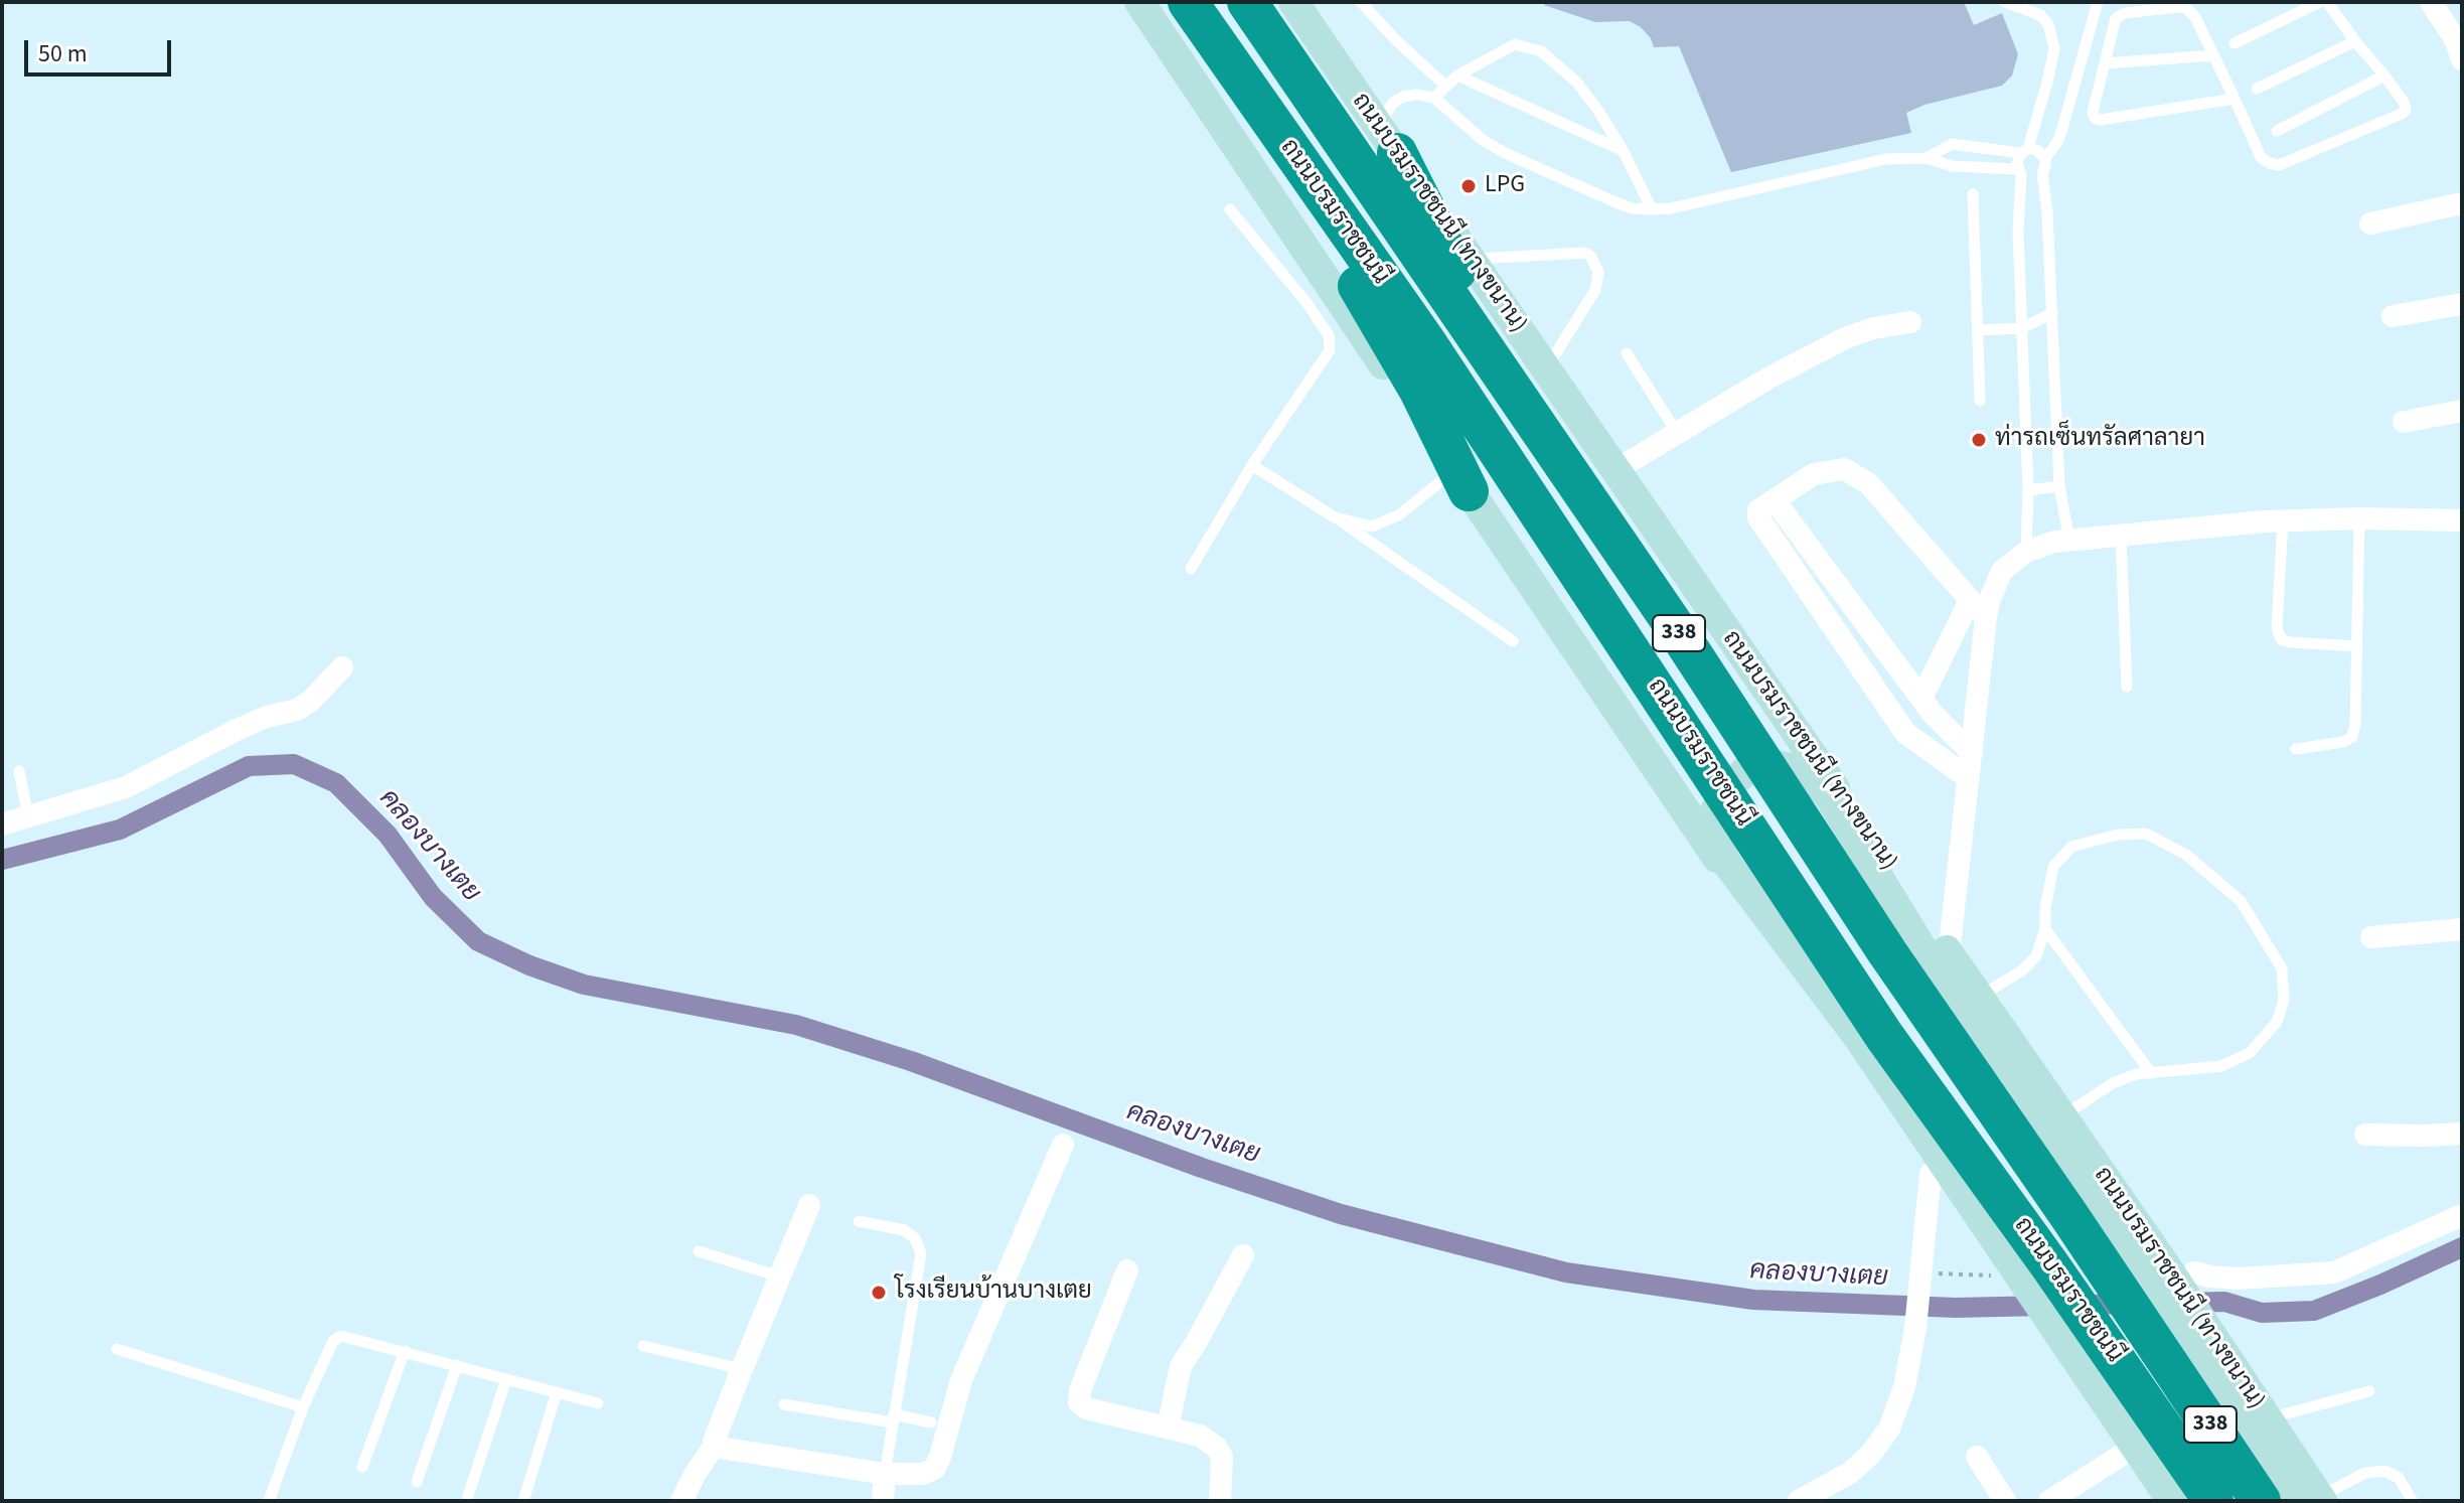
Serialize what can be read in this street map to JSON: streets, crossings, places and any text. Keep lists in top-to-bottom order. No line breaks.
{"streets":{"highway":["ถนนบรมราชชนนี","338"],"main road":["ถนนบรมราชชนนี (ทางขนาน)"]},"crossings":[["ถนนบรมราชชนนี","ถนนบรมราชชนนี (ทางขนาน)"]],"water":["คลองบางเตย"],"places":["LPG","ท่ารถเซ็นทรัลศาลายา","โรงเรียนบ้านบางเตย"],"scale_bar":"50 m"}
